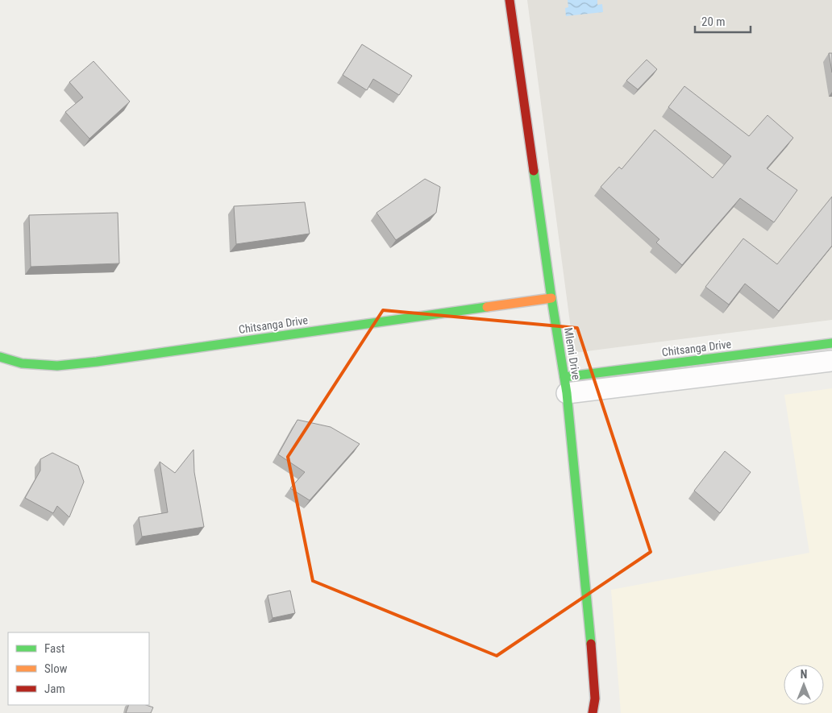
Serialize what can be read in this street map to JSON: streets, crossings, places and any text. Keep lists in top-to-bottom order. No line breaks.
{"streets":{"street":["Chitsanga Drive","Mlemi Drive"]},"crossings":[["Chitsanga Drive","Mlemi Drive"]],"legend":["Fast","Slow","Jam"],"scale_bar":"20 m","north":"top"}
